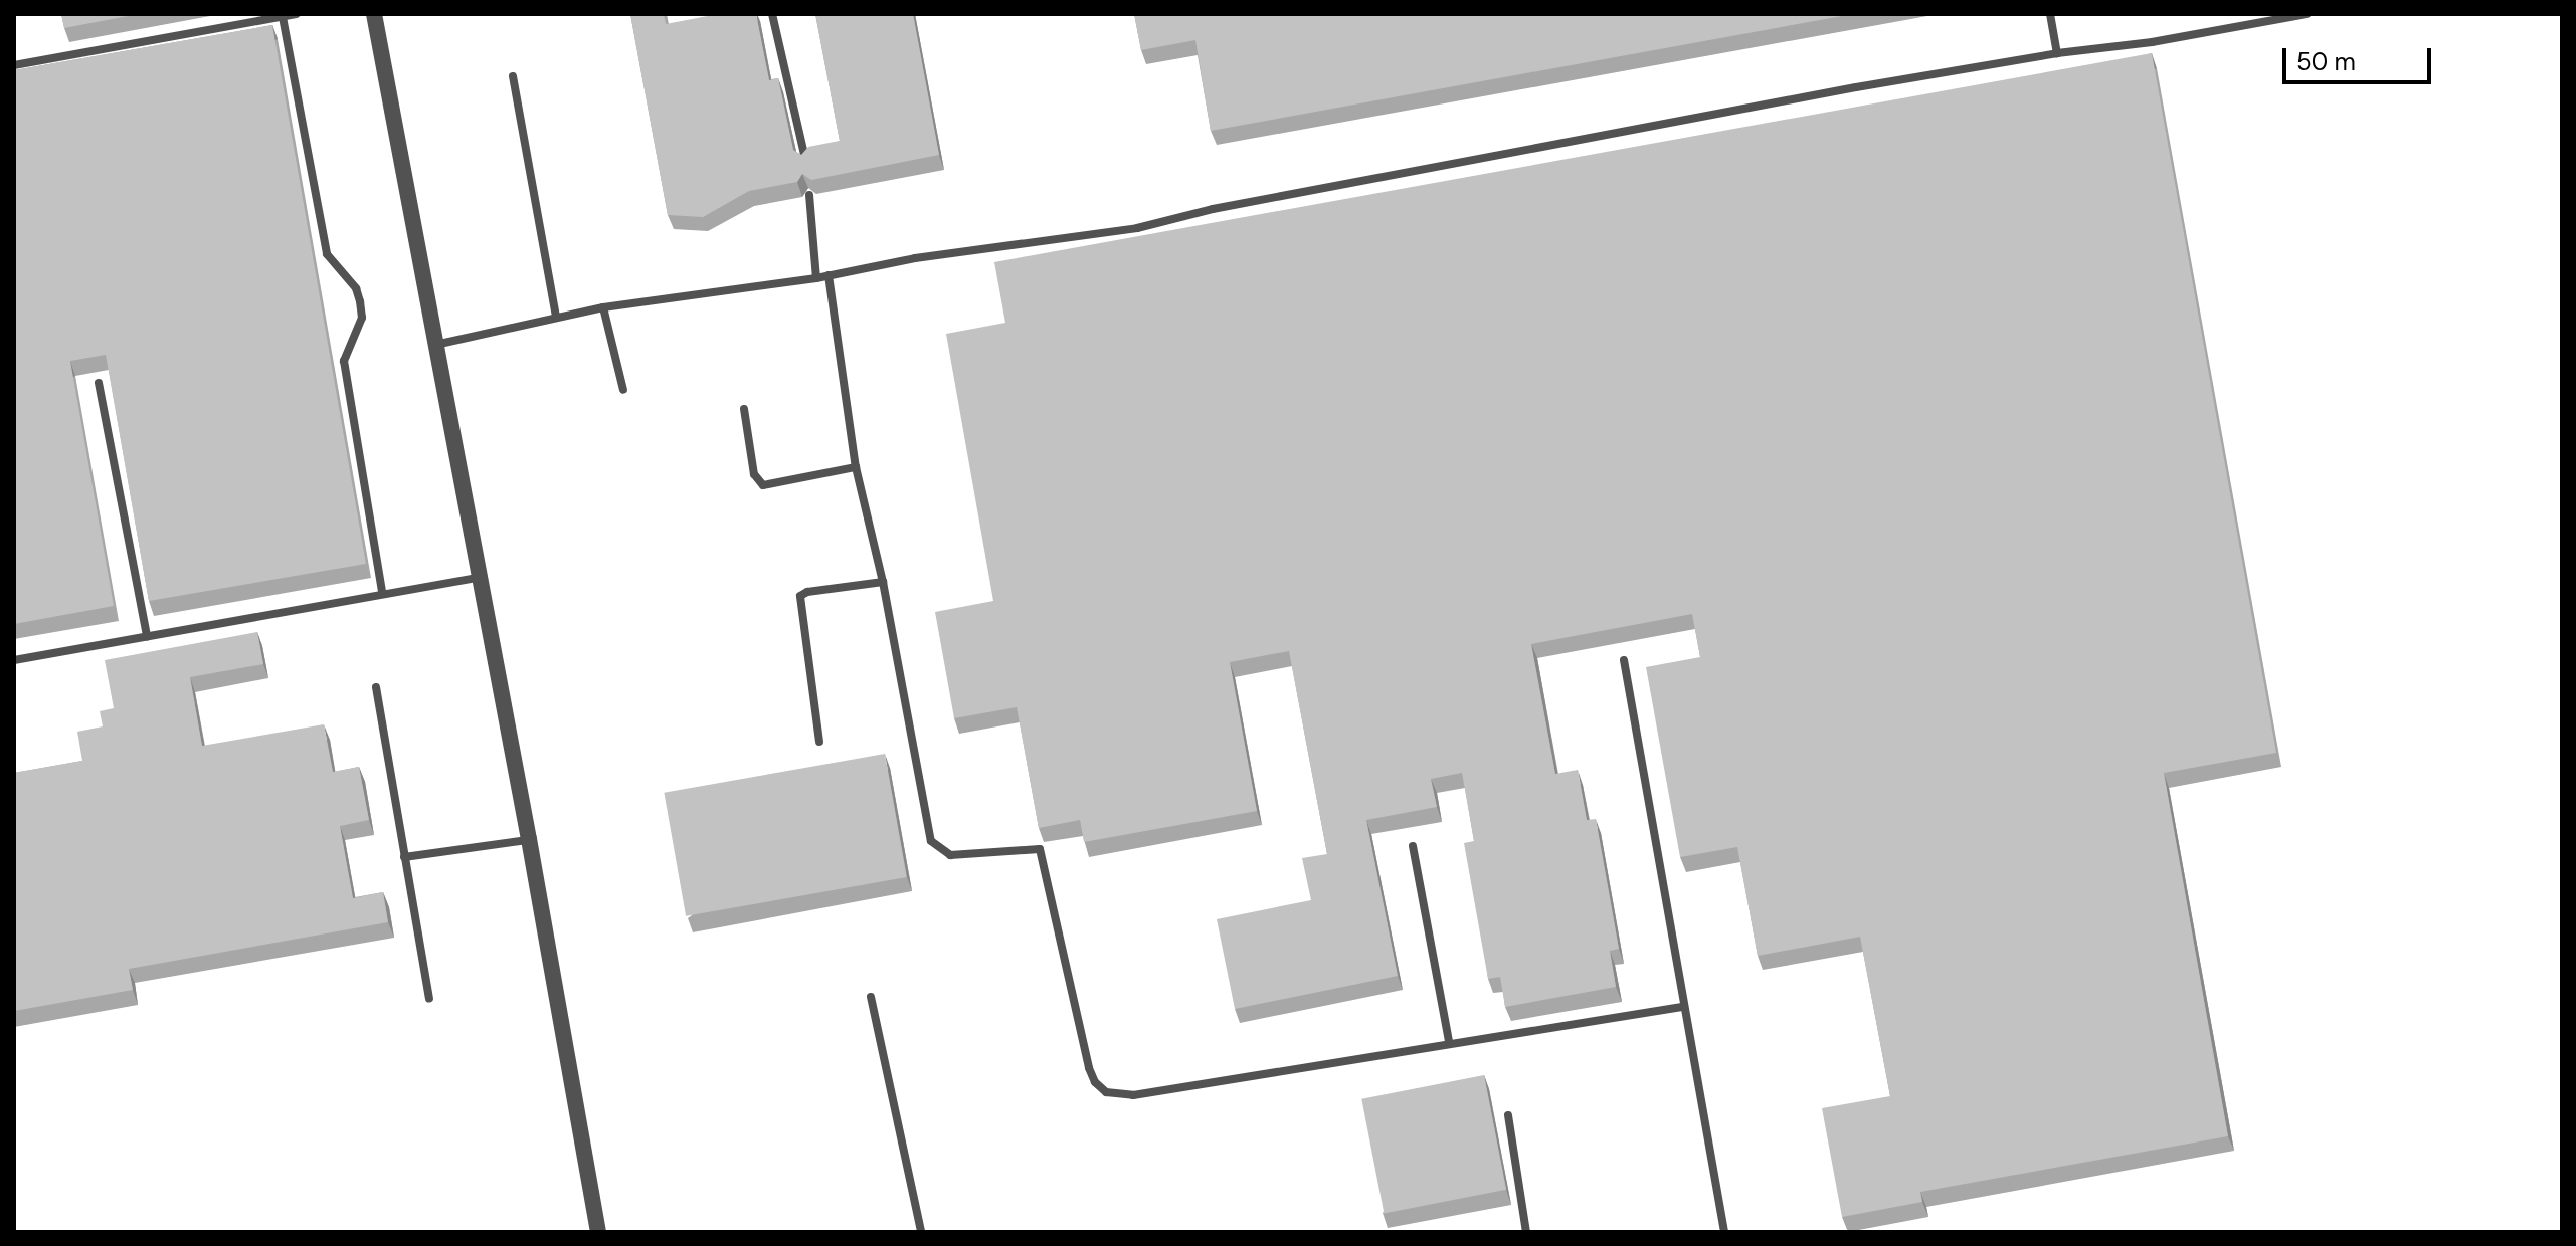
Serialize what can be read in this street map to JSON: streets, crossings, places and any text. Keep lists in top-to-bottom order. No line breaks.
{"scale_bar":"50 m"}
